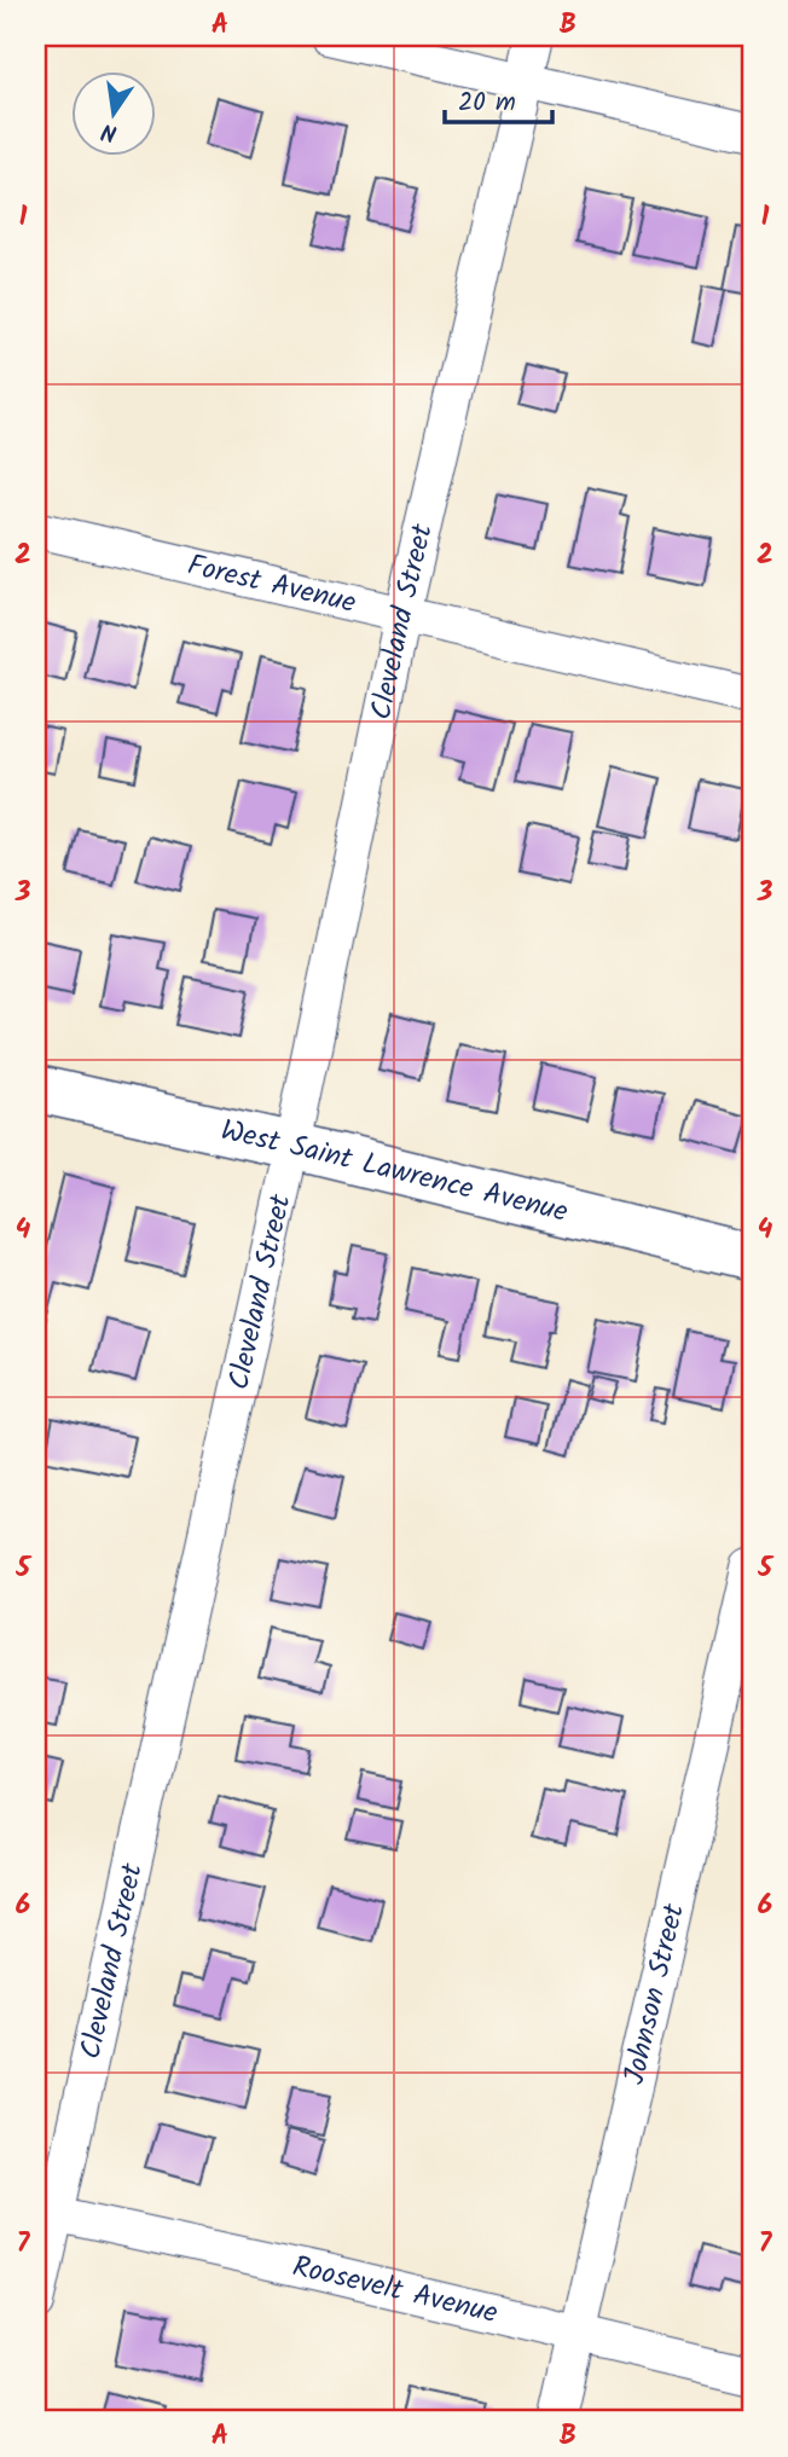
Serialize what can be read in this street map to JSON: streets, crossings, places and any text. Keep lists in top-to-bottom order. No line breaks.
{"streets":{"street":["Forest Avenue","Cleveland Street","West Saint Lawrence Avenue","Johnson Street","Roosevelt Avenue"]},"crossings":[["Forest Avenue","Cleveland Street"],["Cleveland Street","West Saint Lawrence Avenue"],["Cleveland Street","Roosevelt Avenue"],["Johnson Street","Roosevelt Avenue"]],"scale_bar":"20 m","north":"bottom","grid":{"columns":["A","B"],"rows":["1","2","3","4","5","6","7"]}}
